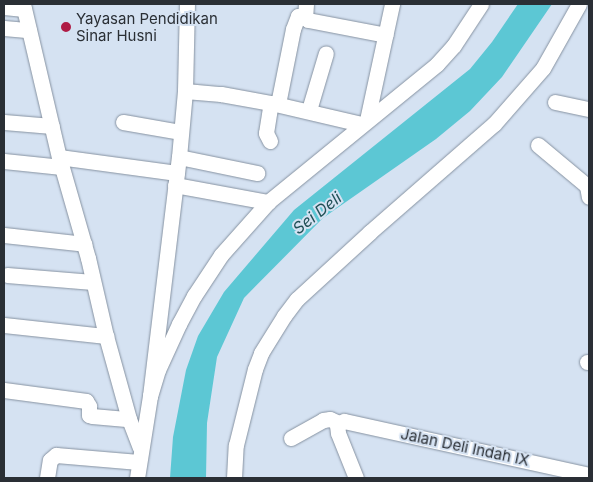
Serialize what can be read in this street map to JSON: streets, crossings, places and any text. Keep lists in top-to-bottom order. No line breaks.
{"streets":{"street":["Jalan Deli Indah IX"]},"water":["Sei Deli"],"places":["Yayasan Pendidikan Sinar Husni"]}
